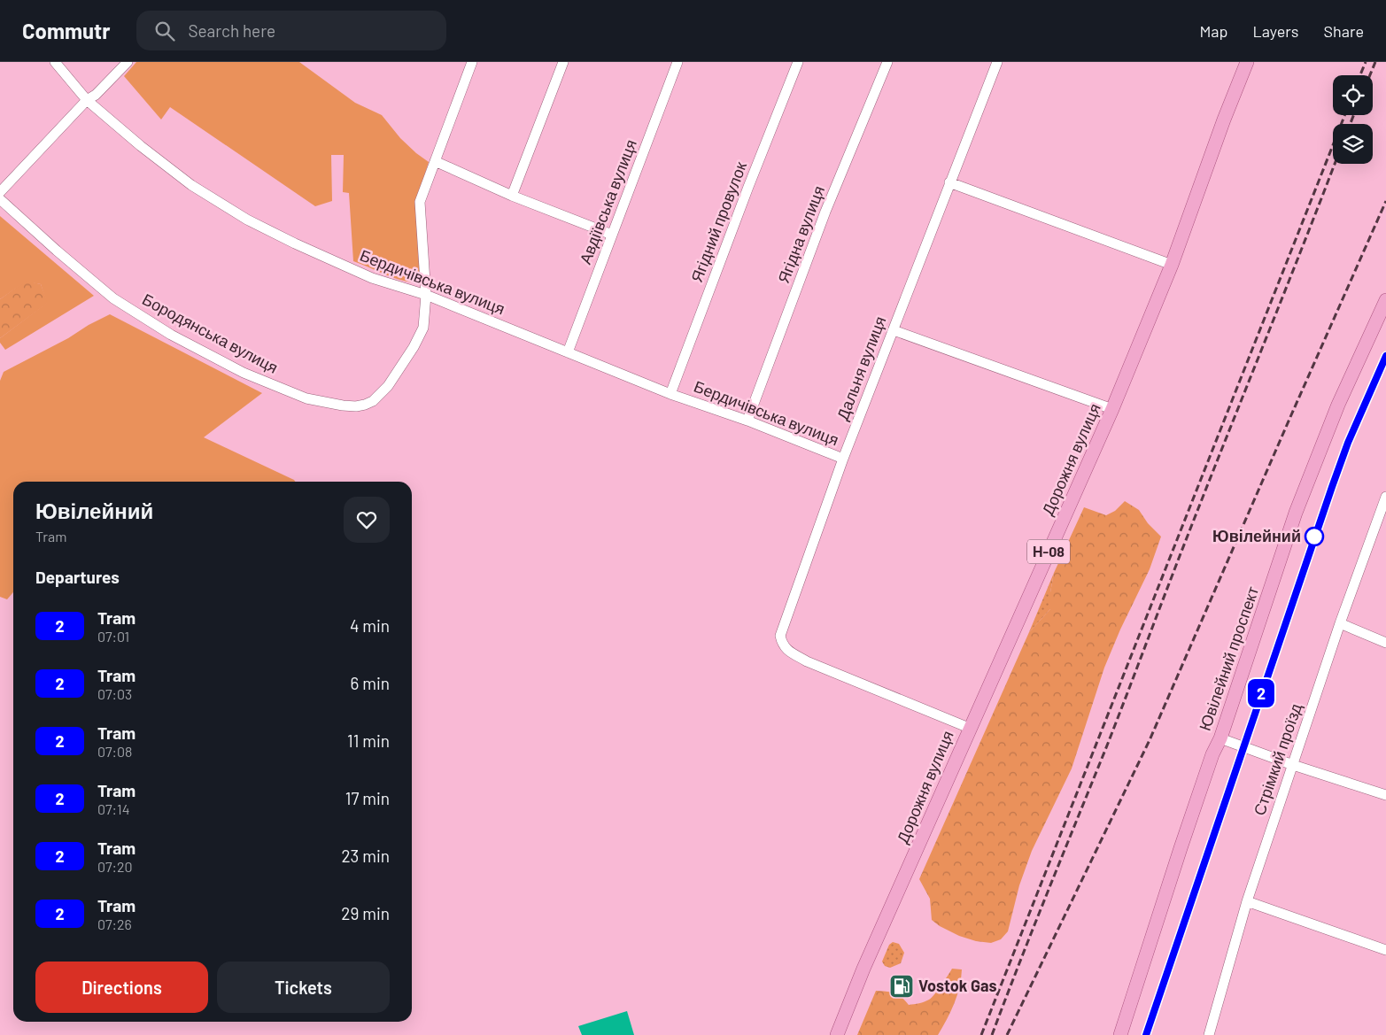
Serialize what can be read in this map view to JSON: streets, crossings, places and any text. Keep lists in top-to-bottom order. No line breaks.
{"streets":{"main road":["Дорожня вулиця","Н-08","Ювілейний проспект"],"street":["Авдіївська вулиця","Ягідний провулок","Ягідна вулиця","Бердичівська вулиця","Бородянська вулиця","Дальня вулиця","Стрімкий проїзд"]},"crossings":[["Авдіївська вулиця","Бердичівська вулиця"],["Ягідний провулок","Бердичівська вулиця"],["Ягідна вулиця","Бердичівська вулиця"],["Бердичівська вулиця","Бородянська вулиця"],["Бердичівська вулиця","Дальня вулиця"],["Дальня вулиця","Дорожня вулиця"]],"places":{"other":["Ювілейний"],"fuel station":["Vostok Gas"]},"lines":["tram line 2"],"page":{"header":"Commutr","search":"Search here","nav":["Map","Layers","Share"],"on_map":"2","heading":[["Ювілейний","Tram"],"Departures"],"list":[{"mark":"2","name":"Tram","note":"07:01","value":"4 min"},{"mark":"2","name":"Tram","note":"07:03","value":"6 min"},{"mark":"2","name":"Tram","note":"07:08","value":"11 min"},{"mark":"2","name":"Tram","note":"07:14","value":"17 min"},{"mark":"2","name":"Tram","note":"07:20","value":"23 min"},{"mark":"2","name":"Tram","note":"07:26","value":"29 min"}],"buttons":["Directions","Tickets"]}}
